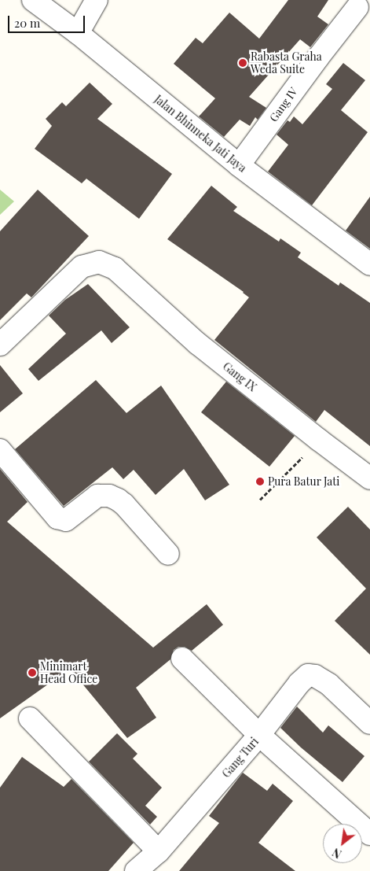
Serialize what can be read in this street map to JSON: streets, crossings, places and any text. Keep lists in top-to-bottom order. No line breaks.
{"streets":{"street":["Gang IV","Jalan Bhinneka Jati Jaya","Gang IX","Gang Turi"]},"crossings":[["Gang IV","Jalan Bhinneka Jati Jaya"]],"places":["Rabasta Graha Weda Suite","Pura Batur Jati","Minimart Head Office"],"scale_bar":"20 m","north":"bottom left"}
